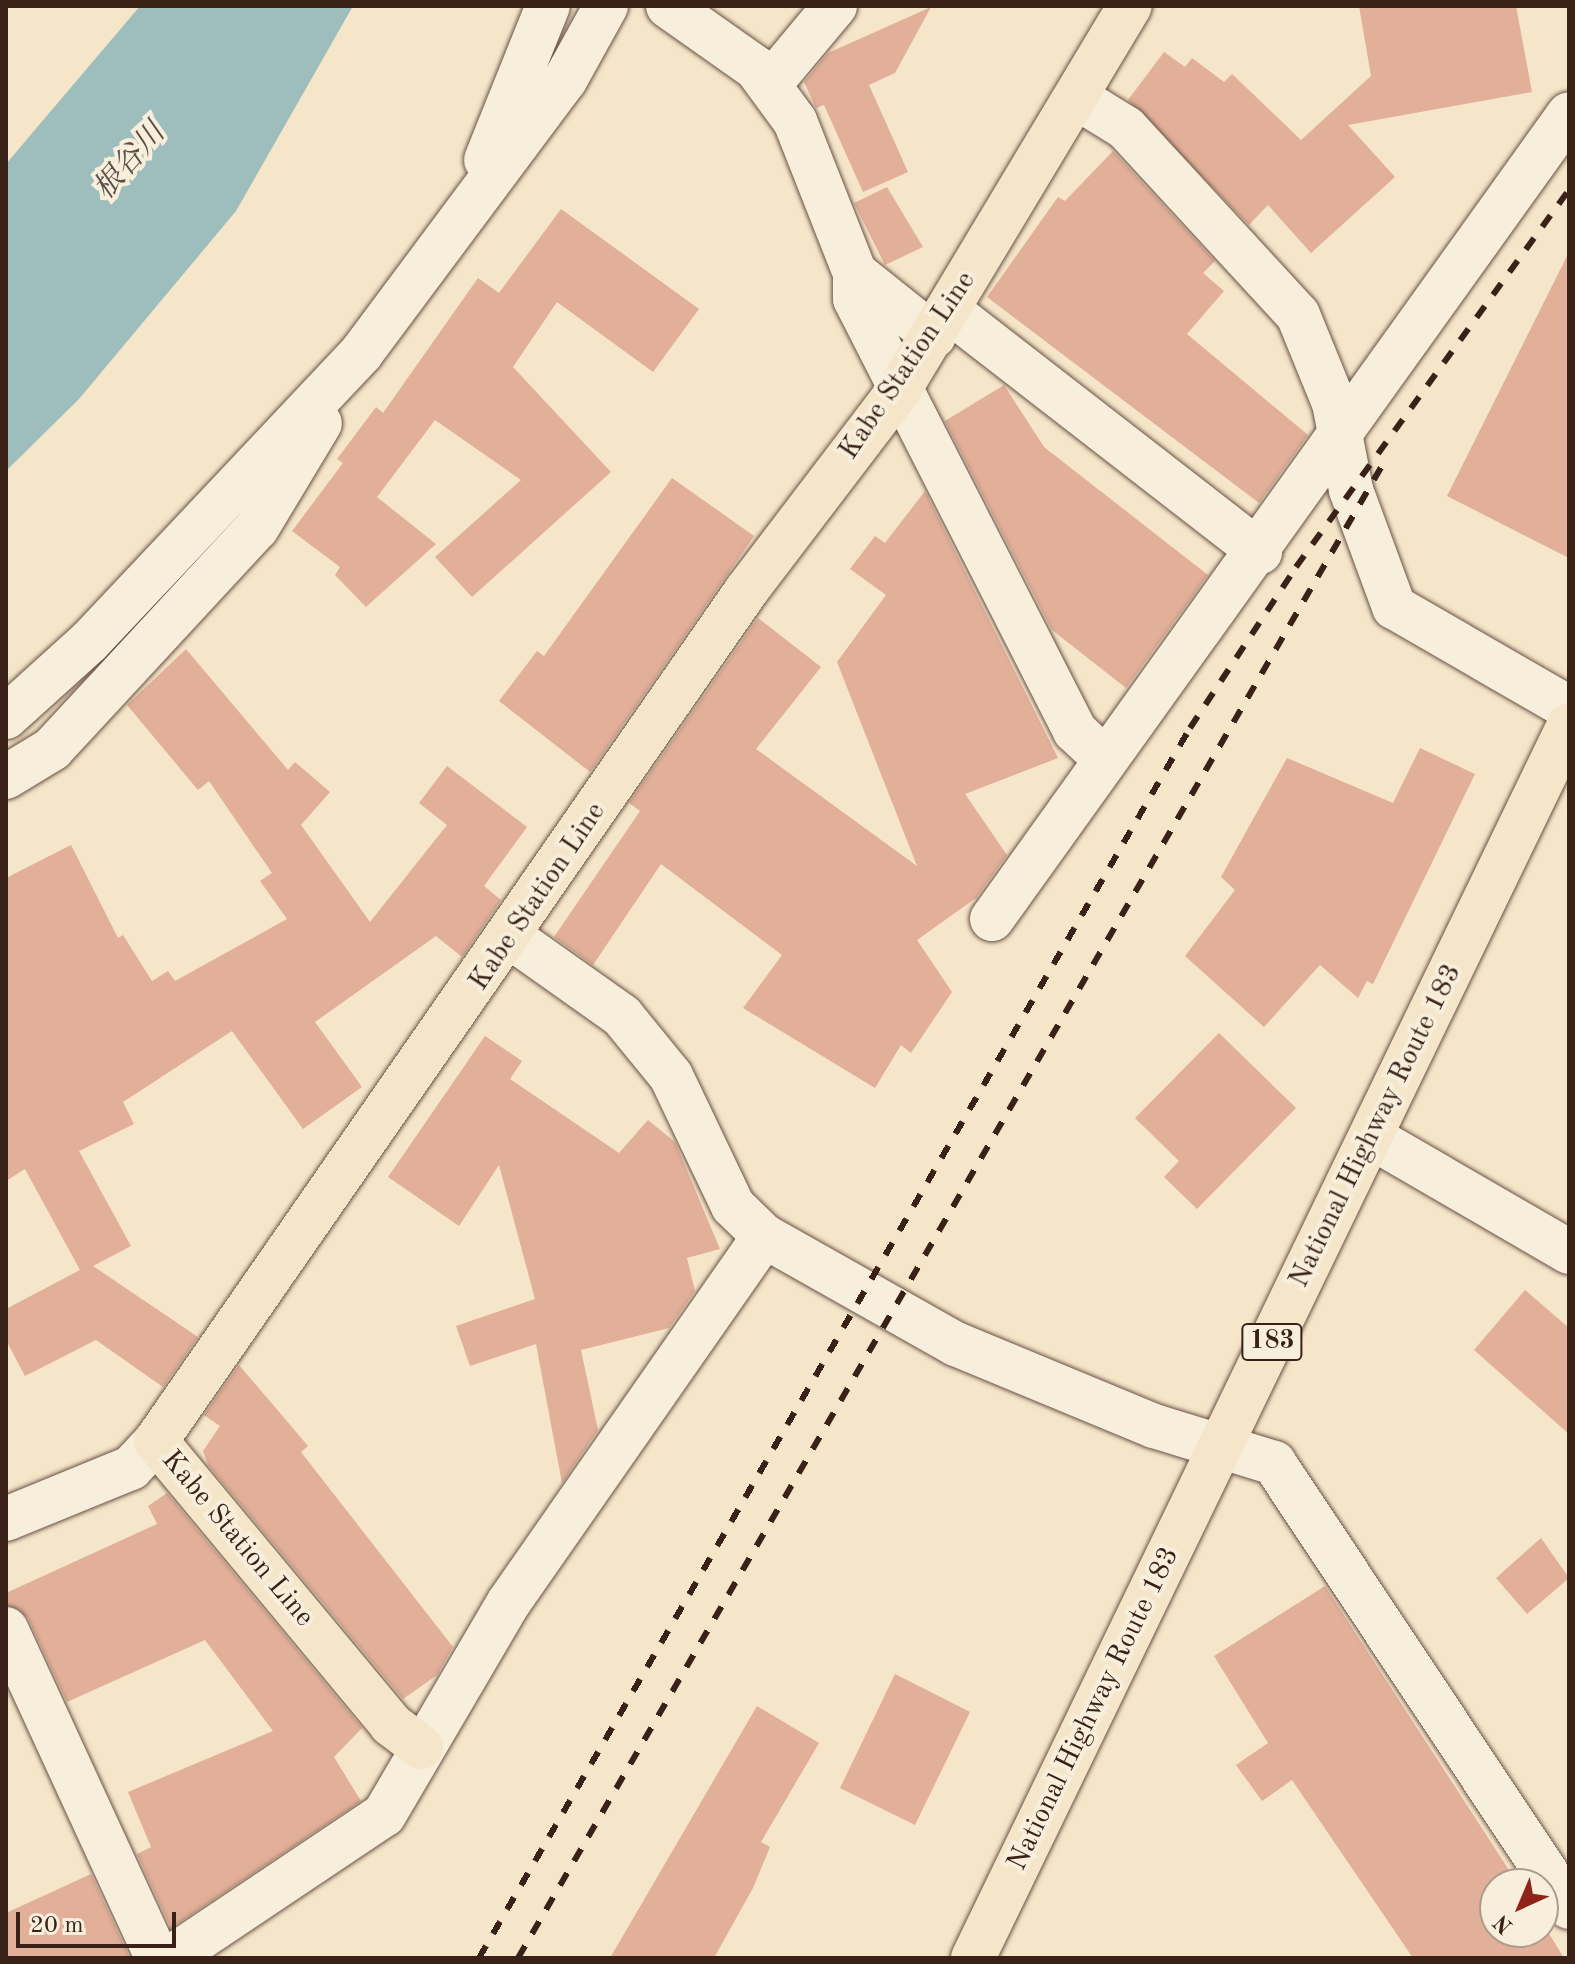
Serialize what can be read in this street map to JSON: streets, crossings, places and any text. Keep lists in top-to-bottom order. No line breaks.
{"streets":{"main road":["Kabe Station Line","National Highway Route 183","183"]},"water":["根谷川"],"scale_bar":"20 m","north":"bottom left"}
